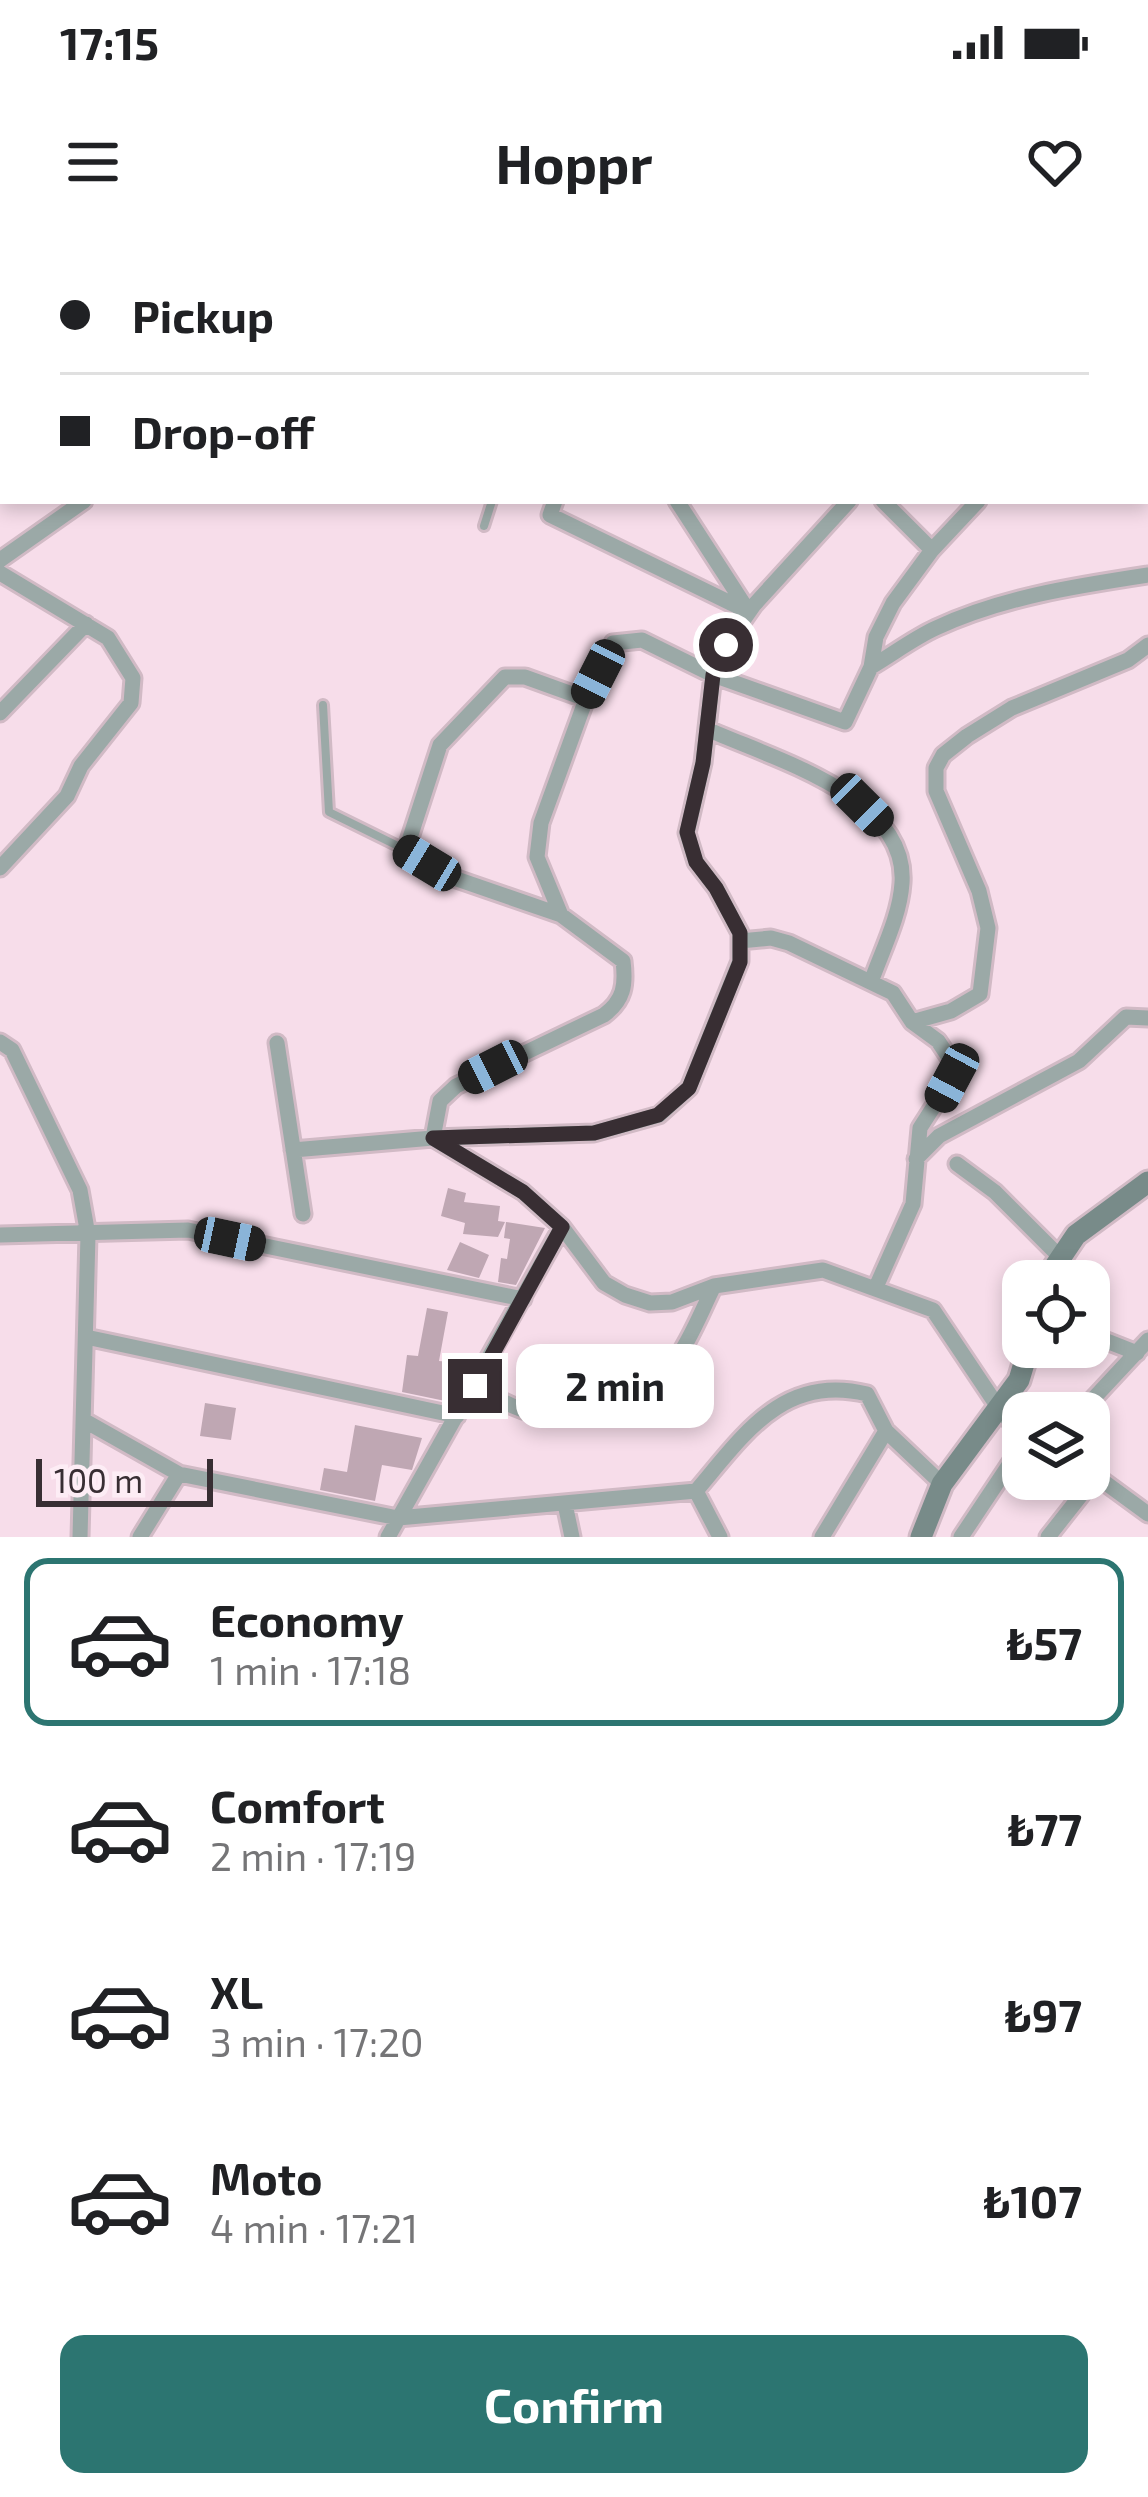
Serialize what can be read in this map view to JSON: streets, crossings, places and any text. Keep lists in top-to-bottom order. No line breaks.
{"scale_bar":"100 m","page":{"status":"17:15","header":"Hoppr","banner":["Pickup","Drop-off"],"bubble":"2 min","scale":"100 m","list":[{"name":"Economy","note":"1 min · 17:18","value":"₺57"},{"name":"Comfort","note":"2 min · 17:19","value":"₺77"},{"name":"XL","note":"3 min · 17:20","value":"₺97"},{"name":"Moto","note":"4 min · 17:21","value":"₺107"}],"buttons":"Confirm"}}
